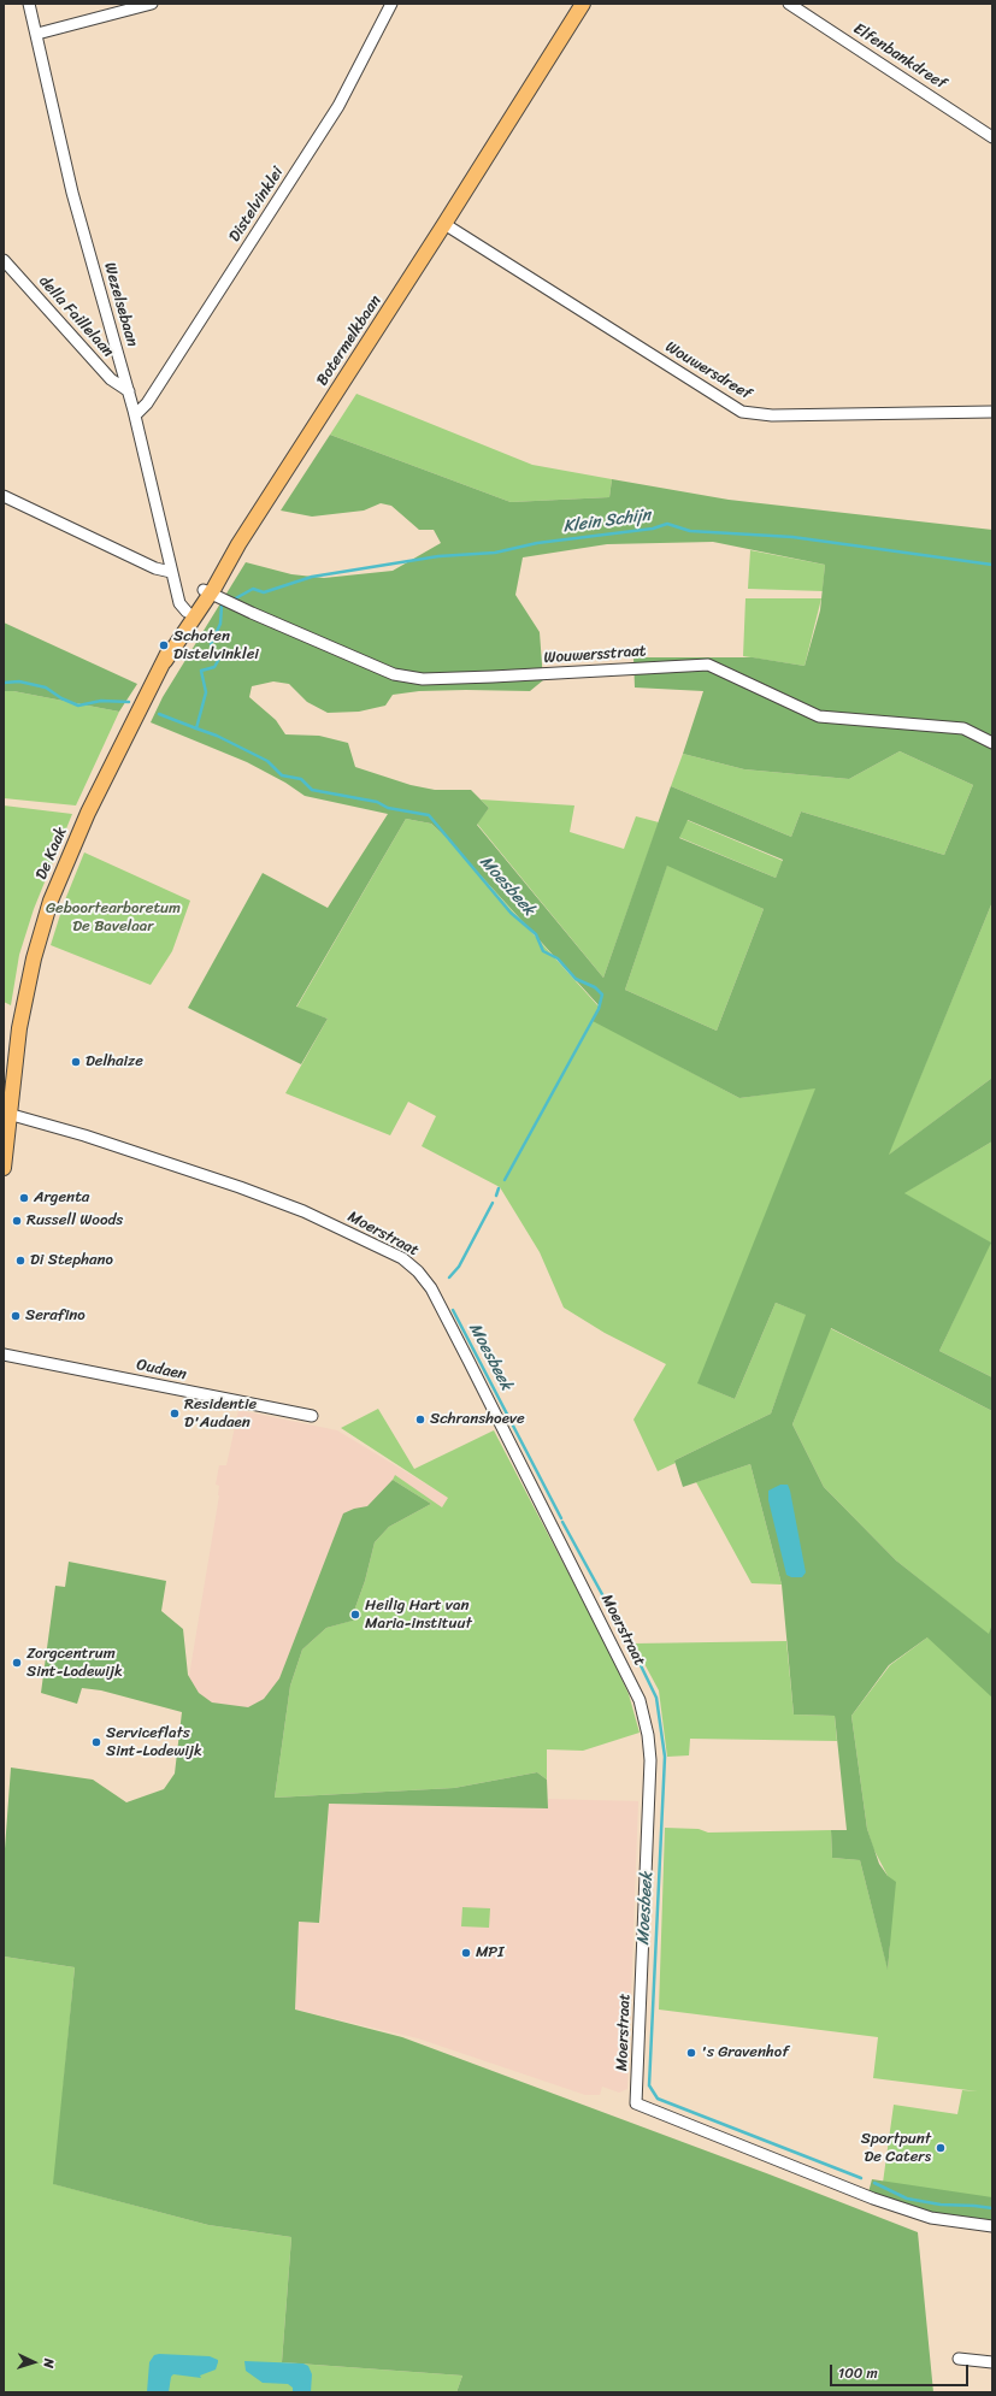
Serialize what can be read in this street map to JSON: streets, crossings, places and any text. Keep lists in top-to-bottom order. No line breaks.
{"streets":{"main road":["Botermelkbaan","De Kaak"],"street":["Elfenbankdreef","Distelvinklei","Wezelsebaan","della Faillelaan","Wouwersdreef","Wouwersstraat","Moerstraat","Oudaen"]},"crossings":[["Distelvinklei","Wezelsebaan"],["Wezelsebaan","della Faillelaan"],["Wezelsebaan","Botermelkbaan"],["Botermelkbaan","Wouwersdreef"],["Botermelkbaan","Wouwersstraat"],["Botermelkbaan","De Kaak"],["De Kaak","Moerstraat"]],"water":["Klein Schijn","Moesbeek"],"parks":["Geboortearboretum De Bavelaar"],"places":["Schoten Distelvinklei","Delhaize","Argenta","Russell Woods","Di Stephano","Serafino","Residentie D'Audaen","Schranshoeve","Heilig Hart van Maria-instituut","Zorgcentrum Sint-Lodewijk","Serviceflats Sint-Lodewijk","MPI","'s Gravenhof","Sportpunt De Caters"],"scale_bar":"100 m","north":"right"}
